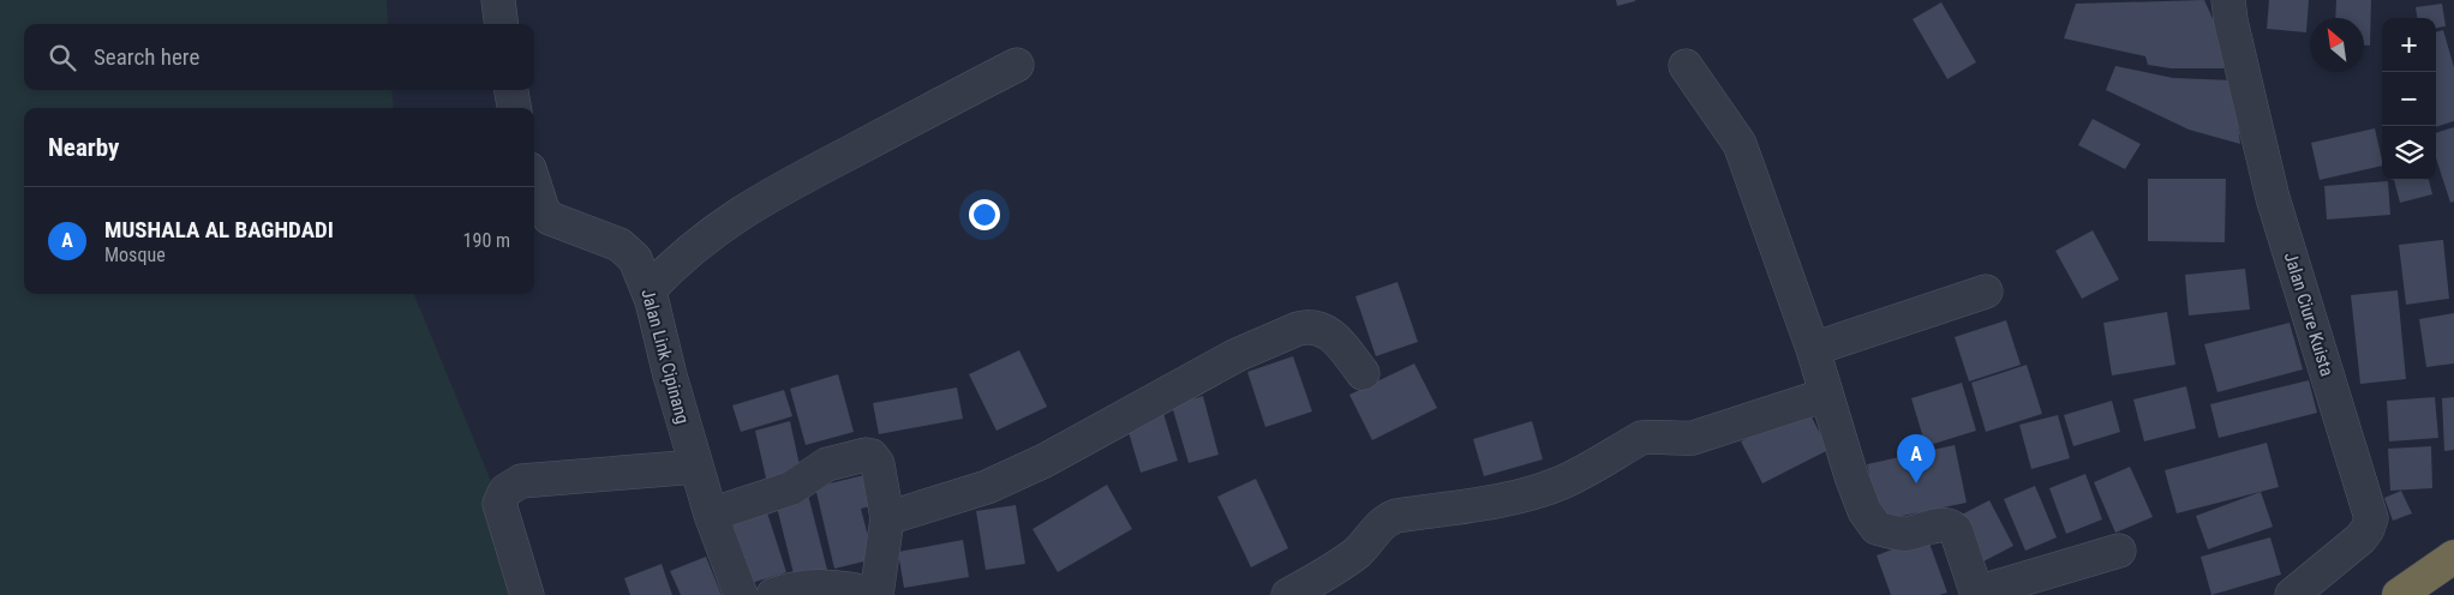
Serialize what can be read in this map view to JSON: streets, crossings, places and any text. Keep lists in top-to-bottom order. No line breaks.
{"streets":{"street":["Jalan Ciure Kuista","Jalan Link Cipinang"]},"north":"top left","page":{"map_buttons":["+","−"],"search":"Search here","heading":"Nearby","list":[{"mark":"A","name":"MUSHALA AL BAGHDADI","note":"Mosque","value":"190 m"}],"pins":"A"}}
